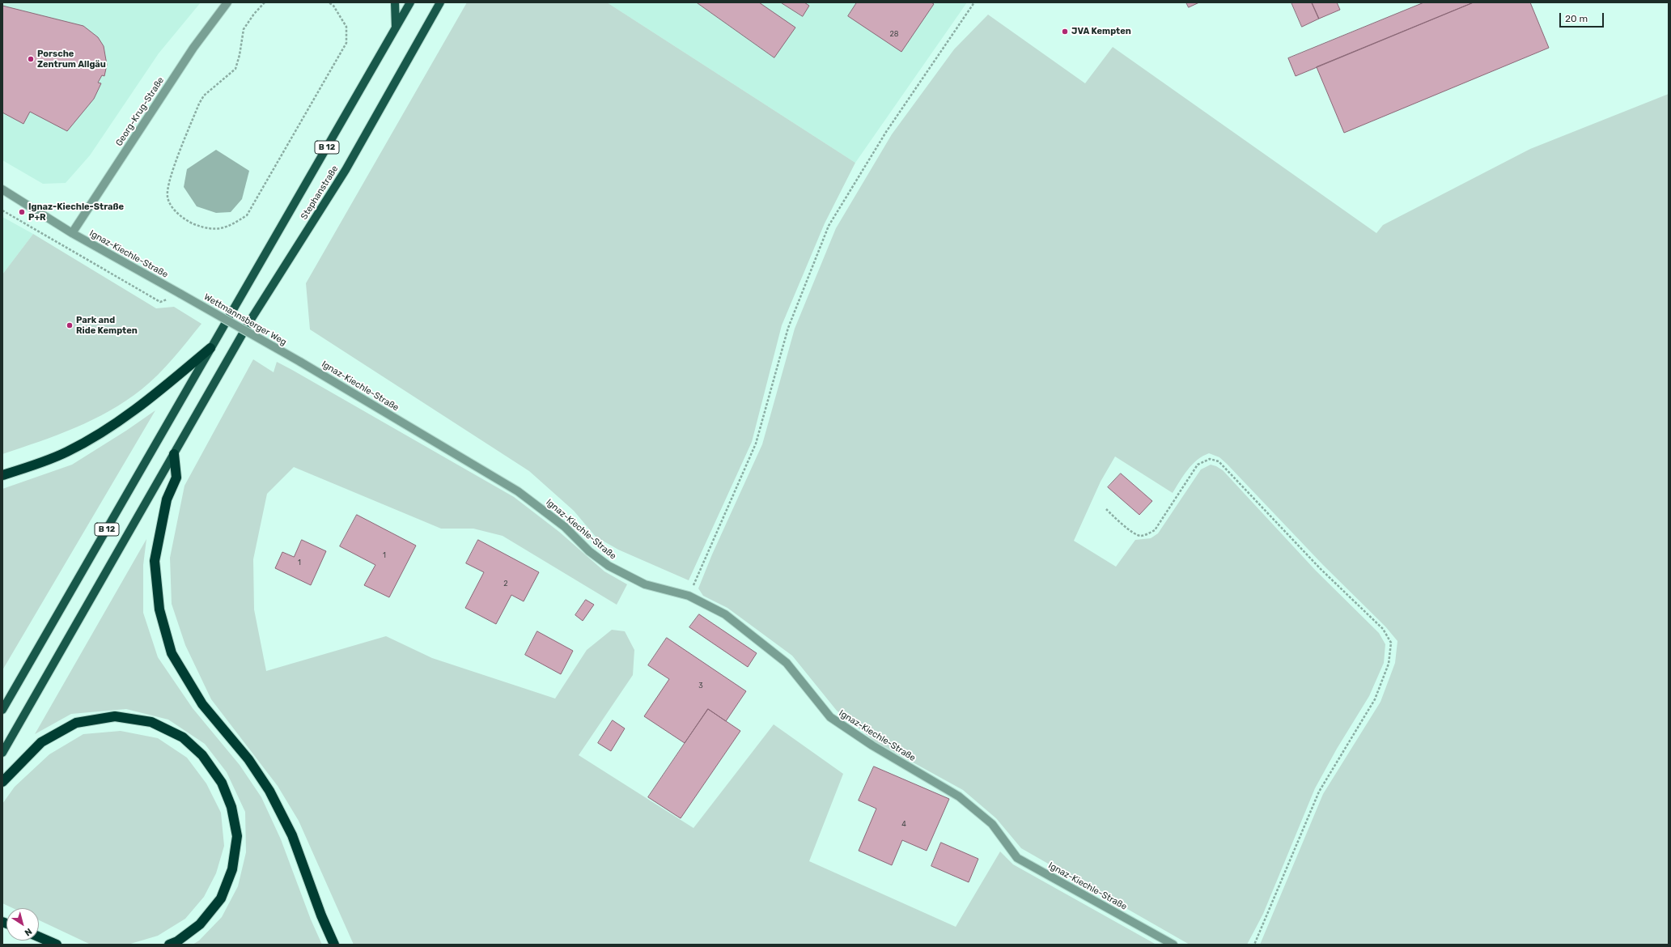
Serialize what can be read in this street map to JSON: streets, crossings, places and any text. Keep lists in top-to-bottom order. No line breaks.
{"streets":{"main road":["B 12","Stephanstraße"],"street":["Georg-Krug-Straße","Ignaz-Kiechle-Straße","Wettmannsberger Weg"]},"crossings":[["Georg-Krug-Straße","Ignaz-Kiechle-Straße"],["B 12","Stephanstraße"],["Ignaz-Kiechle-Straße","Wettmannsberger Weg"]],"places":["JVA Kempten","Porsche Zentrum Allgäu","Ignaz-Kiechle-Straße P+R","Park and Ride Kempten"],"house_numbers":["28","1","1","2","3","4"],"scale_bar":"20 m","north":"bottom right"}
